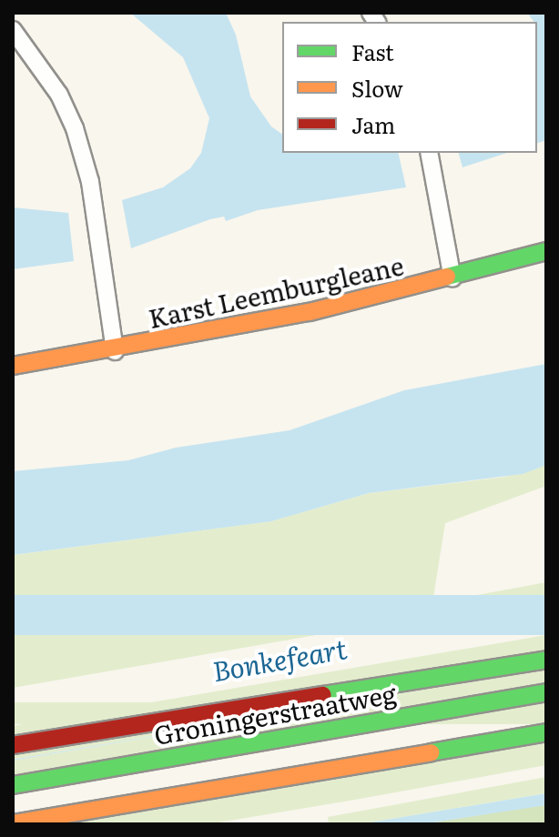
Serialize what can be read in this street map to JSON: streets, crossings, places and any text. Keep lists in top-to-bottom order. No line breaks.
{"streets":{"main road":["Karst Leemburgleane","Groningerstraatweg"]},"water":["Bonkefeart"],"legend":["Fast","Slow","Jam"]}
